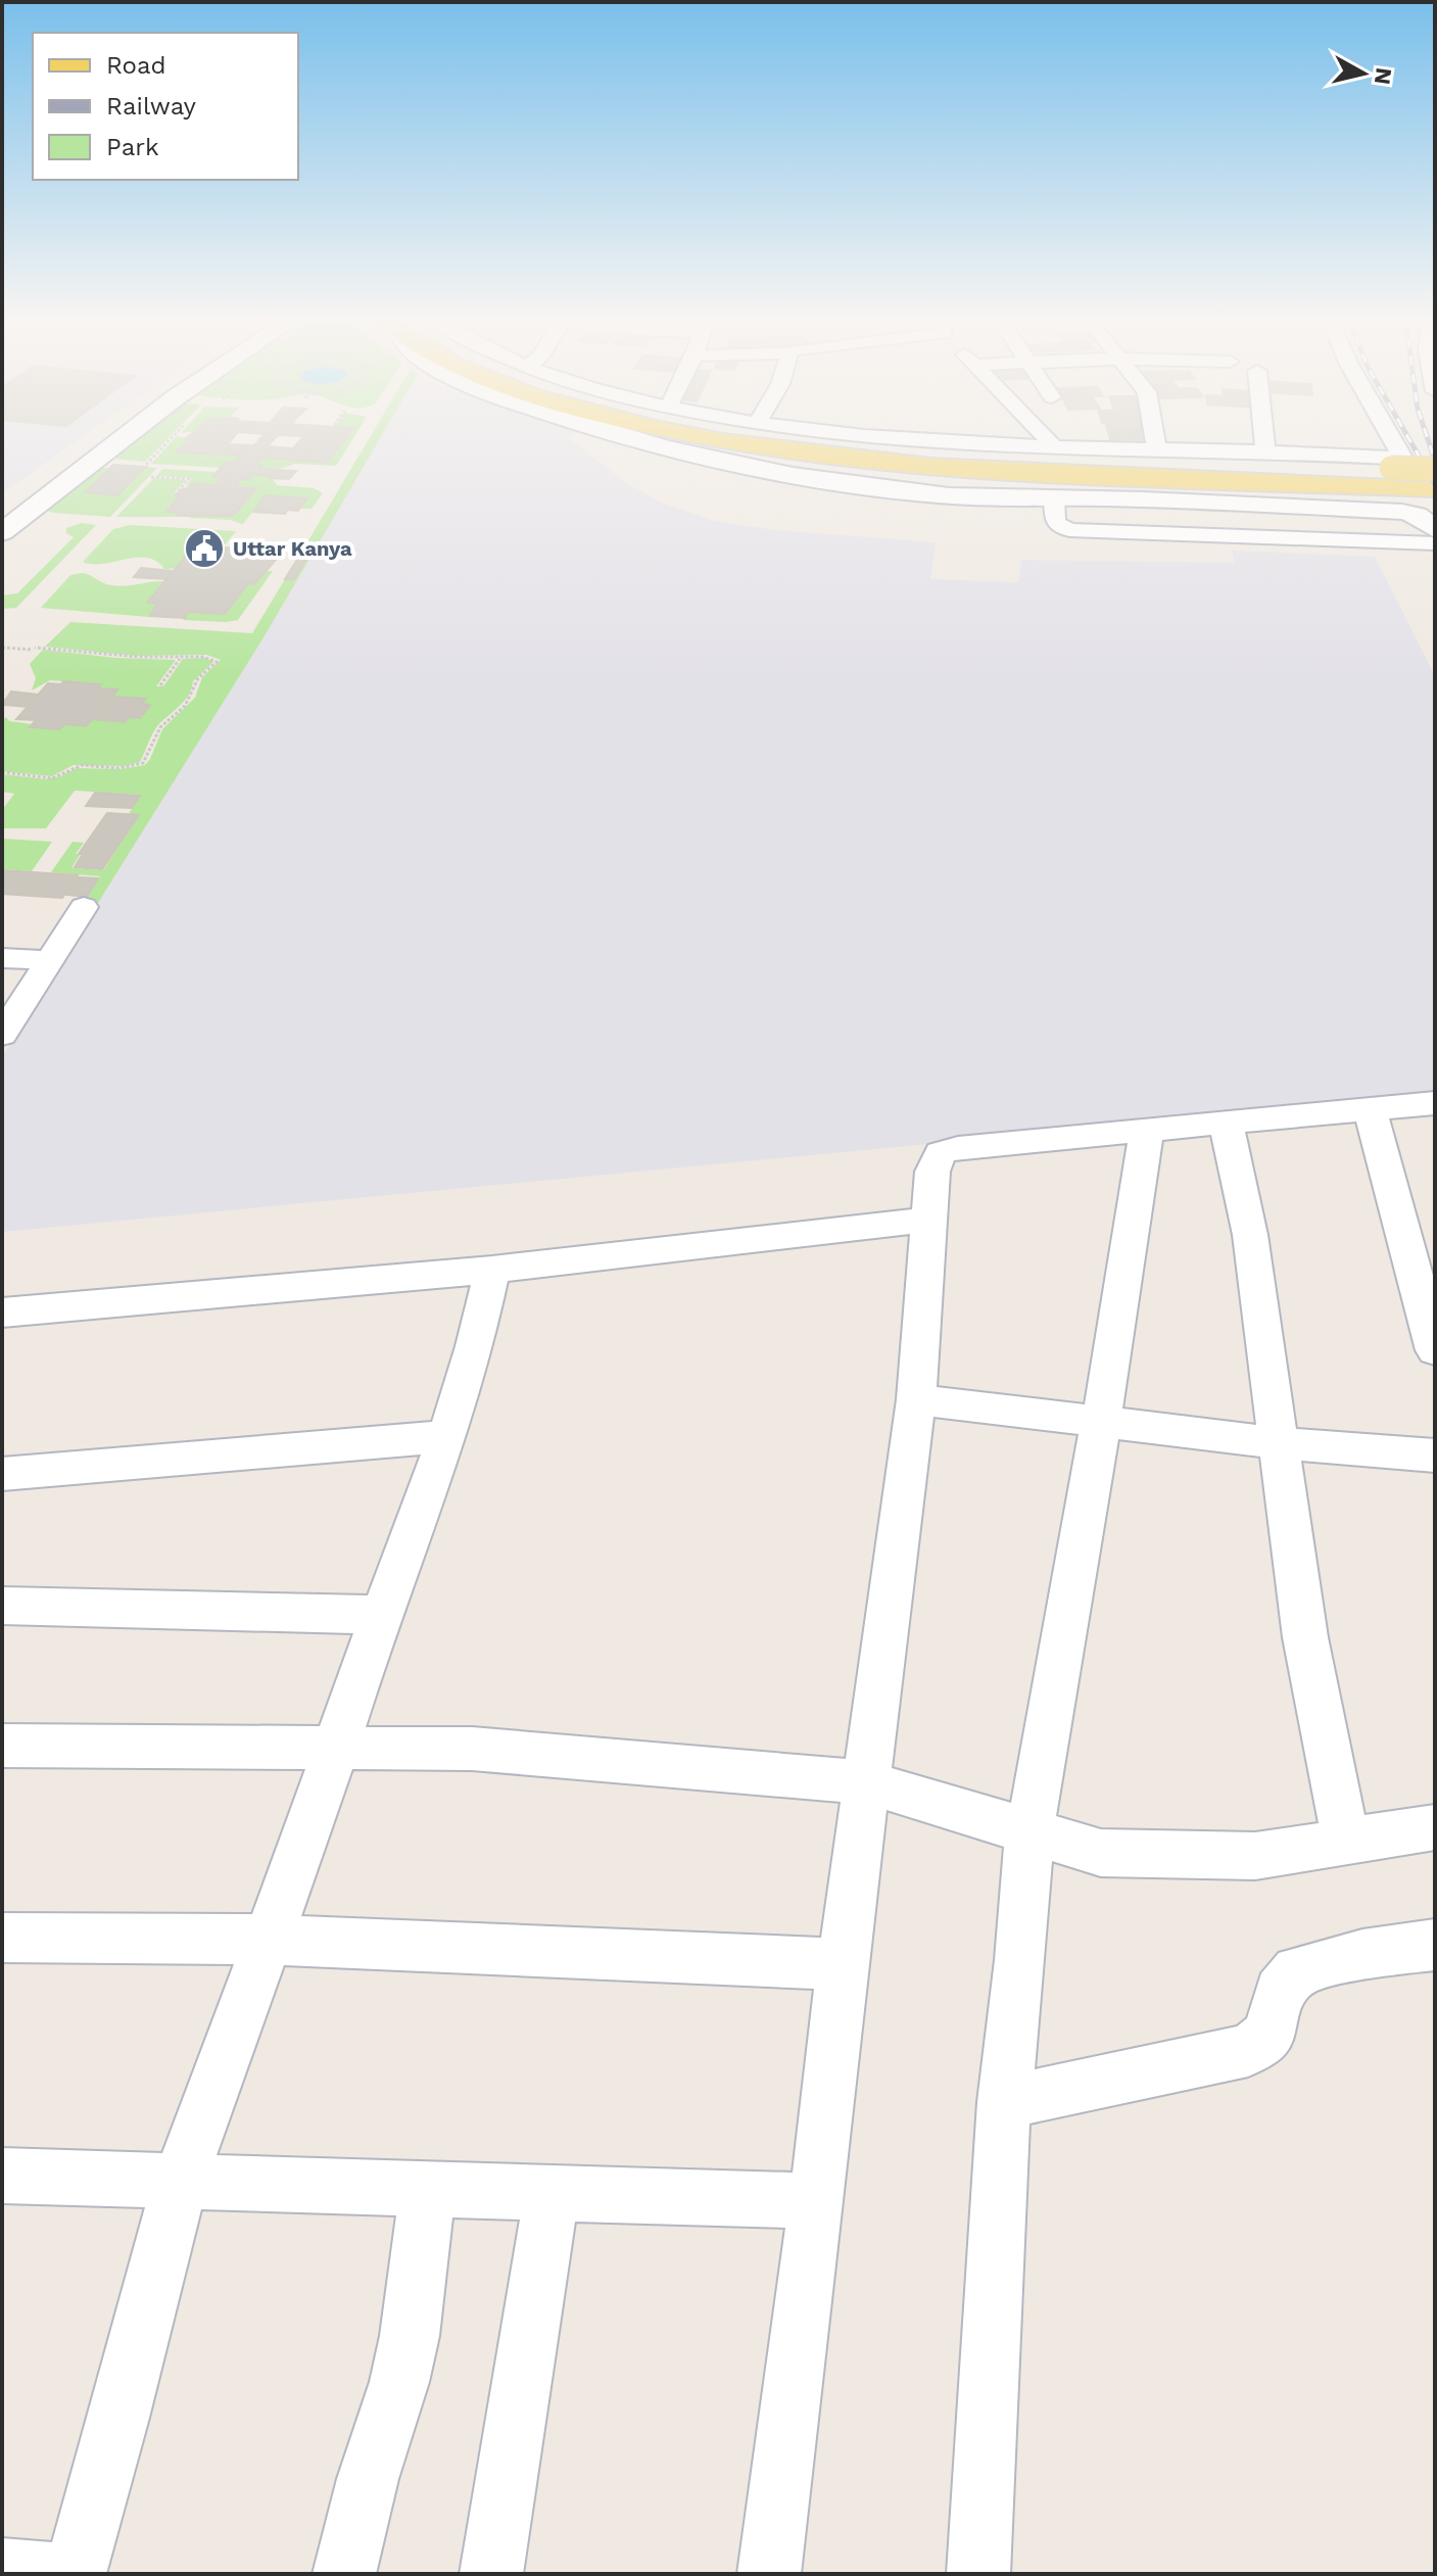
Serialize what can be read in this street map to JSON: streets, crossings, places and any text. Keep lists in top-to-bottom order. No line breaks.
{"places":{"public building":["Uttar Kanya"]},"legend":["Road","Railway","Park"],"north":"right"}
